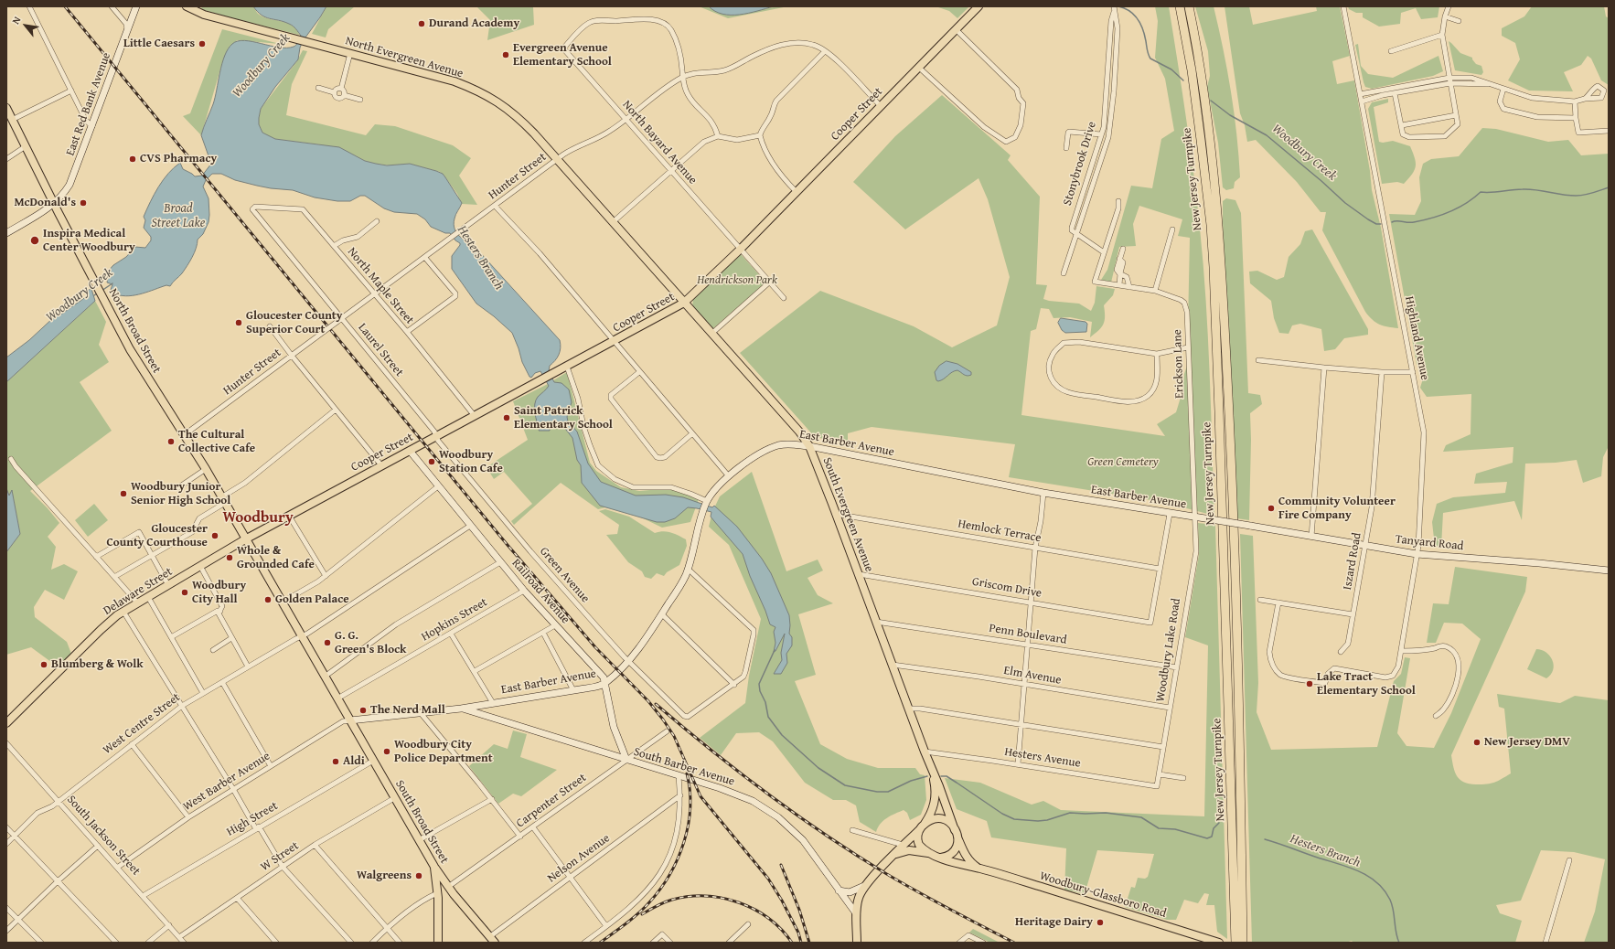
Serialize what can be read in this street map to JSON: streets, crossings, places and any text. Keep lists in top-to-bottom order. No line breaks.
{"streets":{"highway":["New Jersey Turnpike"],"main road":["North Evergreen Avenue","Cooper Street","North Broad Street","South Evergreen Avenue","Delaware Street","South Broad Street","Woodbury-Glassboro Road"],"street":["East Red Bank Avenue","North Bayard Avenue","Stonybrook Drive","Hunter Street","North Maple Street","Highland Avenue","Laurel Street","Erickson Lane","East Barber Avenue","Hemlock Terrace","Tanyard Road","Iszard Road","Green Avenue","Griscom Drive","Railroad Avenue","Hopkins Street","Penn Boulevard","Woodbury Lake Road","Elm Avenue","West Centre Street","Hesters Avenue","South Barber Avenue","West Barber Avenue","Carpenter Street","High Street","South Jackson Street","W Street","Nelson Avenue"]},"crossings":[["North Evergreen Avenue","Cooper Street"],["North Evergreen Avenue","Hunter Street"],["North Evergreen Avenue","South Evergreen Avenue"],["East Red Bank Avenue","North Broad Street"],["Cooper Street","North Bayard Avenue"],["Cooper Street","Hunter Street"],["Cooper Street","North Maple Street"],["Cooper Street","North Broad Street"],["Cooper Street","Laurel Street"],["Cooper Street","South Evergreen Avenue"],["Cooper Street","Green Avenue"],["Cooper Street","Delaware Street"],["Cooper Street","Railroad Avenue"],["Cooper Street","South Broad Street"],["North Bayard Avenue","Hunter Street"],["Hunter Street","North Maple Street"],["Hunter Street","North Broad Street"],["Hunter Street","Laurel Street"],["North Maple Street","Laurel Street"],["North Broad Street","Delaware Street"],["North Broad Street","South Broad Street"],["Highland Avenue","Tanyard Road"],["Laurel Street","Green Avenue"],["Erickson Lane","East Barber Avenue"],["Erickson Lane","Woodbury Lake Road"],["East Barber Avenue","South Evergreen Avenue"],["East Barber Avenue","Tanyard Road"],["East Barber Avenue","Green Avenue"],["East Barber Avenue","Railroad Avenue"],["East Barber Avenue","Woodbury Lake Road"],["East Barber Avenue","South Barber Avenue"],["East Barber Avenue","West Barber Avenue"],["East Barber Avenue","South Broad Street"],["South Evergreen Avenue","Hemlock Terrace"],["South Evergreen Avenue","Griscom Drive"],["South Evergreen Avenue","Penn Boulevard"],["South Evergreen Avenue","Elm Avenue"],["South Evergreen Avenue","Hesters Avenue"],["South Evergreen Avenue","South Barber Avenue"],["South Evergreen Avenue","Woodbury-Glassboro Road"],["Hemlock Terrace","Griscom Drive"],["Tanyard Road","Iszard Road"],["Delaware Street","South Broad Street"],["Railroad Avenue","Hopkins Street"],["Railroad Avenue","West Centre Street"],["Railroad Avenue","South Barber Avenue"],["Railroad Avenue","Carpenter Street"],["Hopkins Street","South Broad Street"],["Penn Boulevard","Woodbury Lake Road"],["Woodbury Lake Road","Elm Avenue"],["Woodbury Lake Road","Hesters Avenue"],["West Centre Street","South Broad Street"],["West Centre Street","South Jackson Street"],["South Barber Avenue","Carpenter Street"],["West Barber Avenue","South Broad Street"],["West Barber Avenue","South Jackson Street"],["Carpenter Street","South Broad Street"],["High Street","South Broad Street"],["High Street","South Jackson Street"],["South Broad Street","W Street"],["South Broad Street","Nelson Avenue"],["South Jackson Street","W Street"]],"districts":["Woodbury"],"water":["Woodbury Creek","Broad Street Lake","Hesters Branch"],"parks":["Hendrickson Park","Green Cemetery"],"places":["Durand Academy","Little Caesars","Evergreen Avenue Elementary School","CVS Pharmacy","McDonald's","Inspira Medical Center Woodbury","Gloucester County Superior Court","Saint Patrick Elementary School","The Cultural Collective Cafe","Woodbury Station Cafe","Woodbury Junior Senior High School","Community Volunteer Fire Company","Gloucester County Courthouse","Whole & Grounded Cafe","Woodbury City Hall","Golden Palace","G. G. Green's Block","Blumberg & Wolk","Lake Tract Elementary School","The Nerd Mall","New Jersey DMV","Woodbury City Police Department","Aldi","Walgreens","Heritage Dairy"],"north":"top left"}
